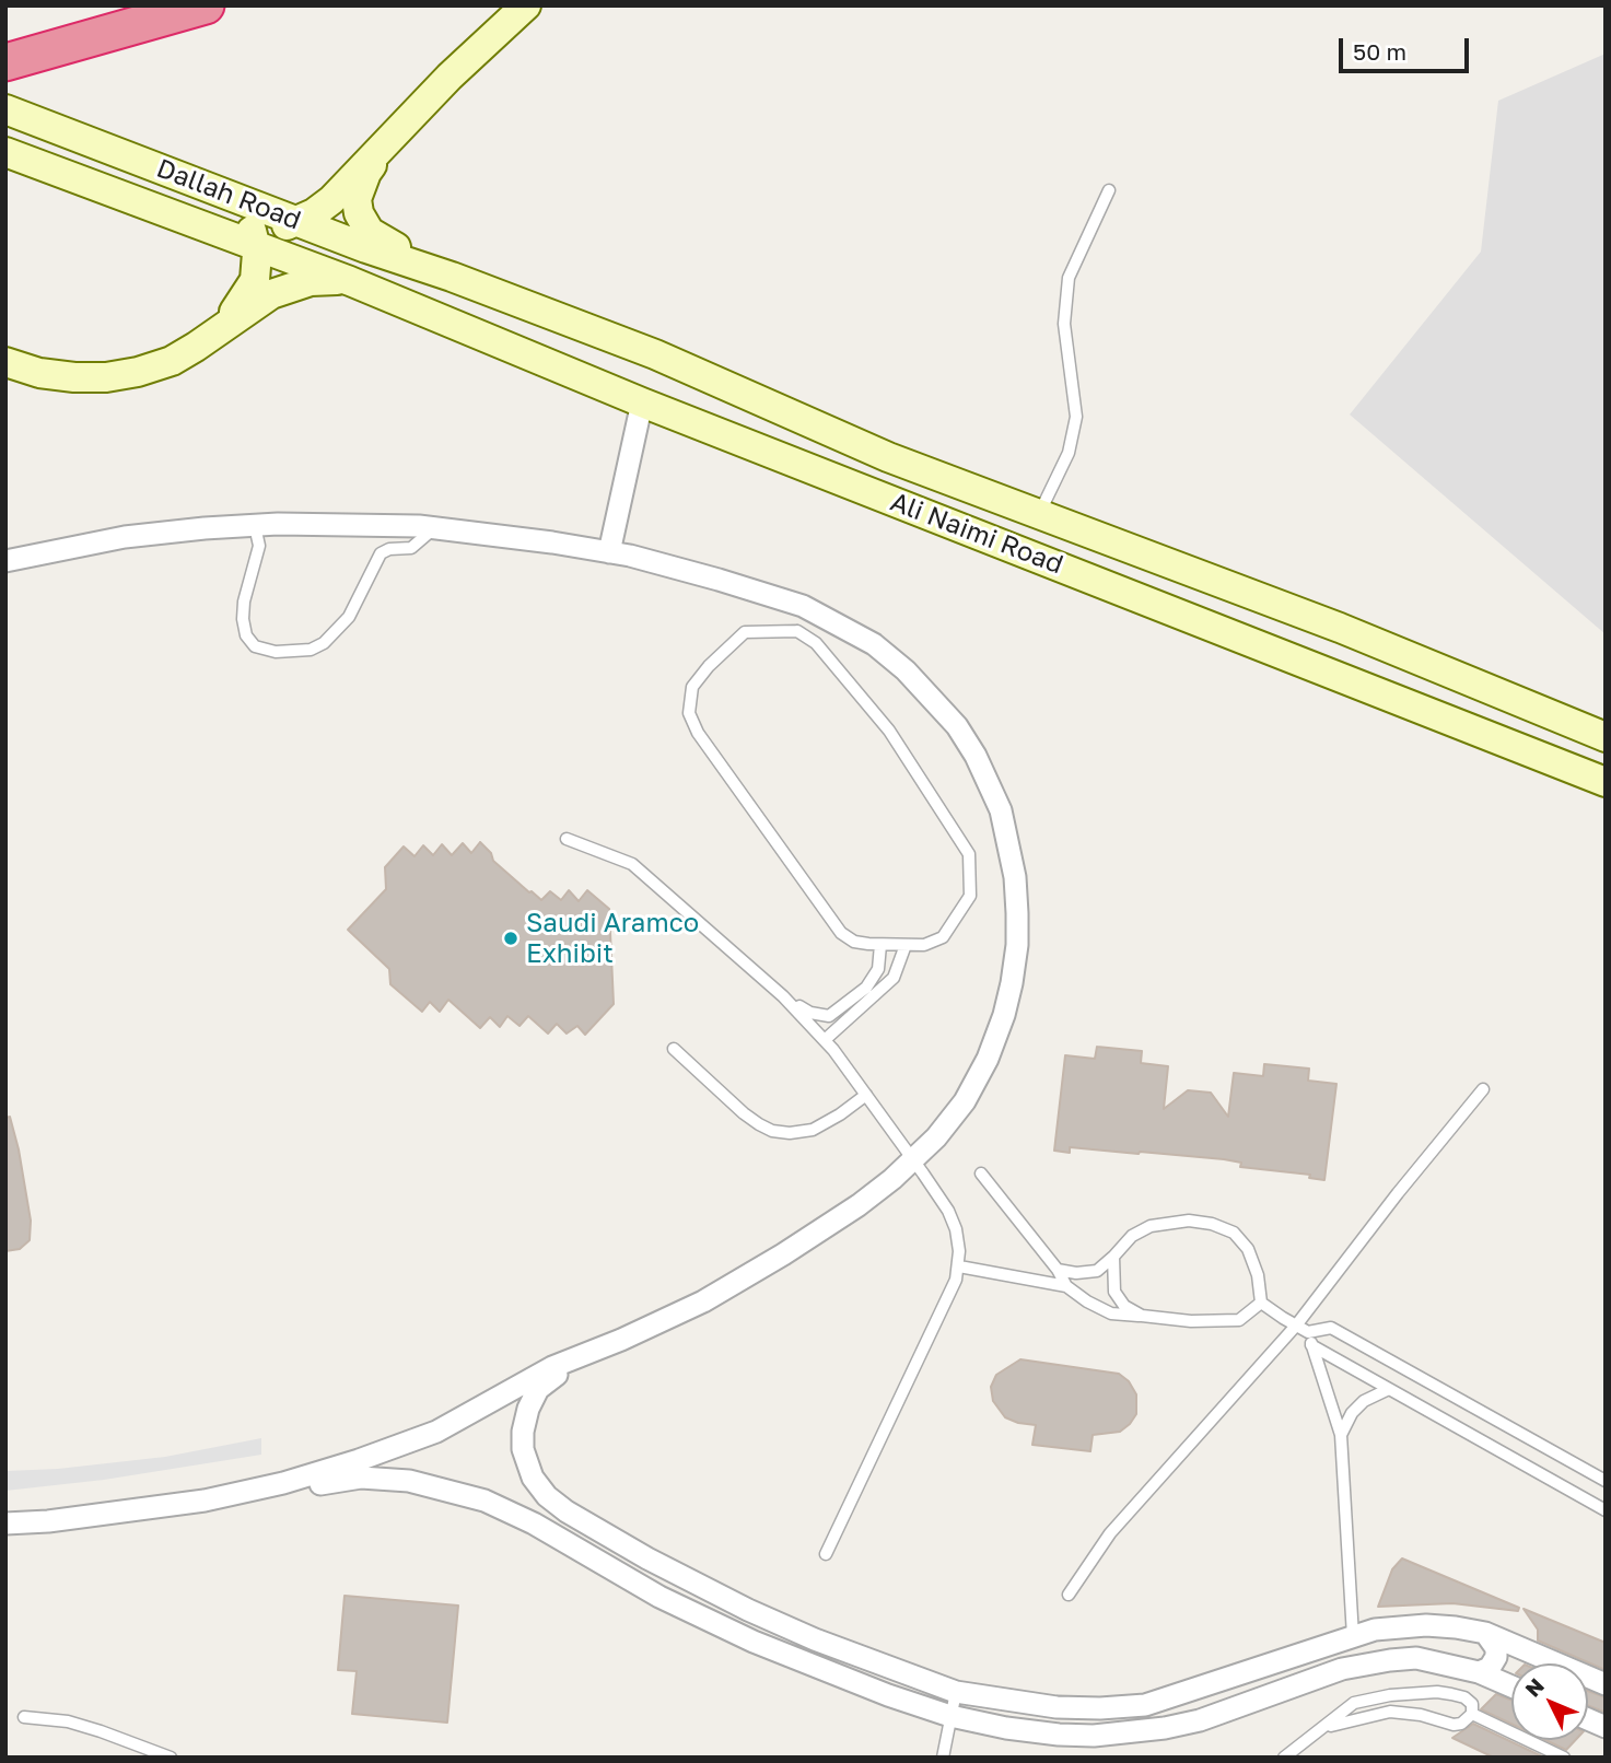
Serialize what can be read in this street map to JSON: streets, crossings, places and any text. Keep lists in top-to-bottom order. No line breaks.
{"streets":{"main road":["Dallah Road","Ali Naimi Road"]},"crossings":[["Dallah Road","Ali Naimi Road"]],"places":["Saudi Aramco Exhibit"],"scale_bar":"50 m","north":"top left"}
